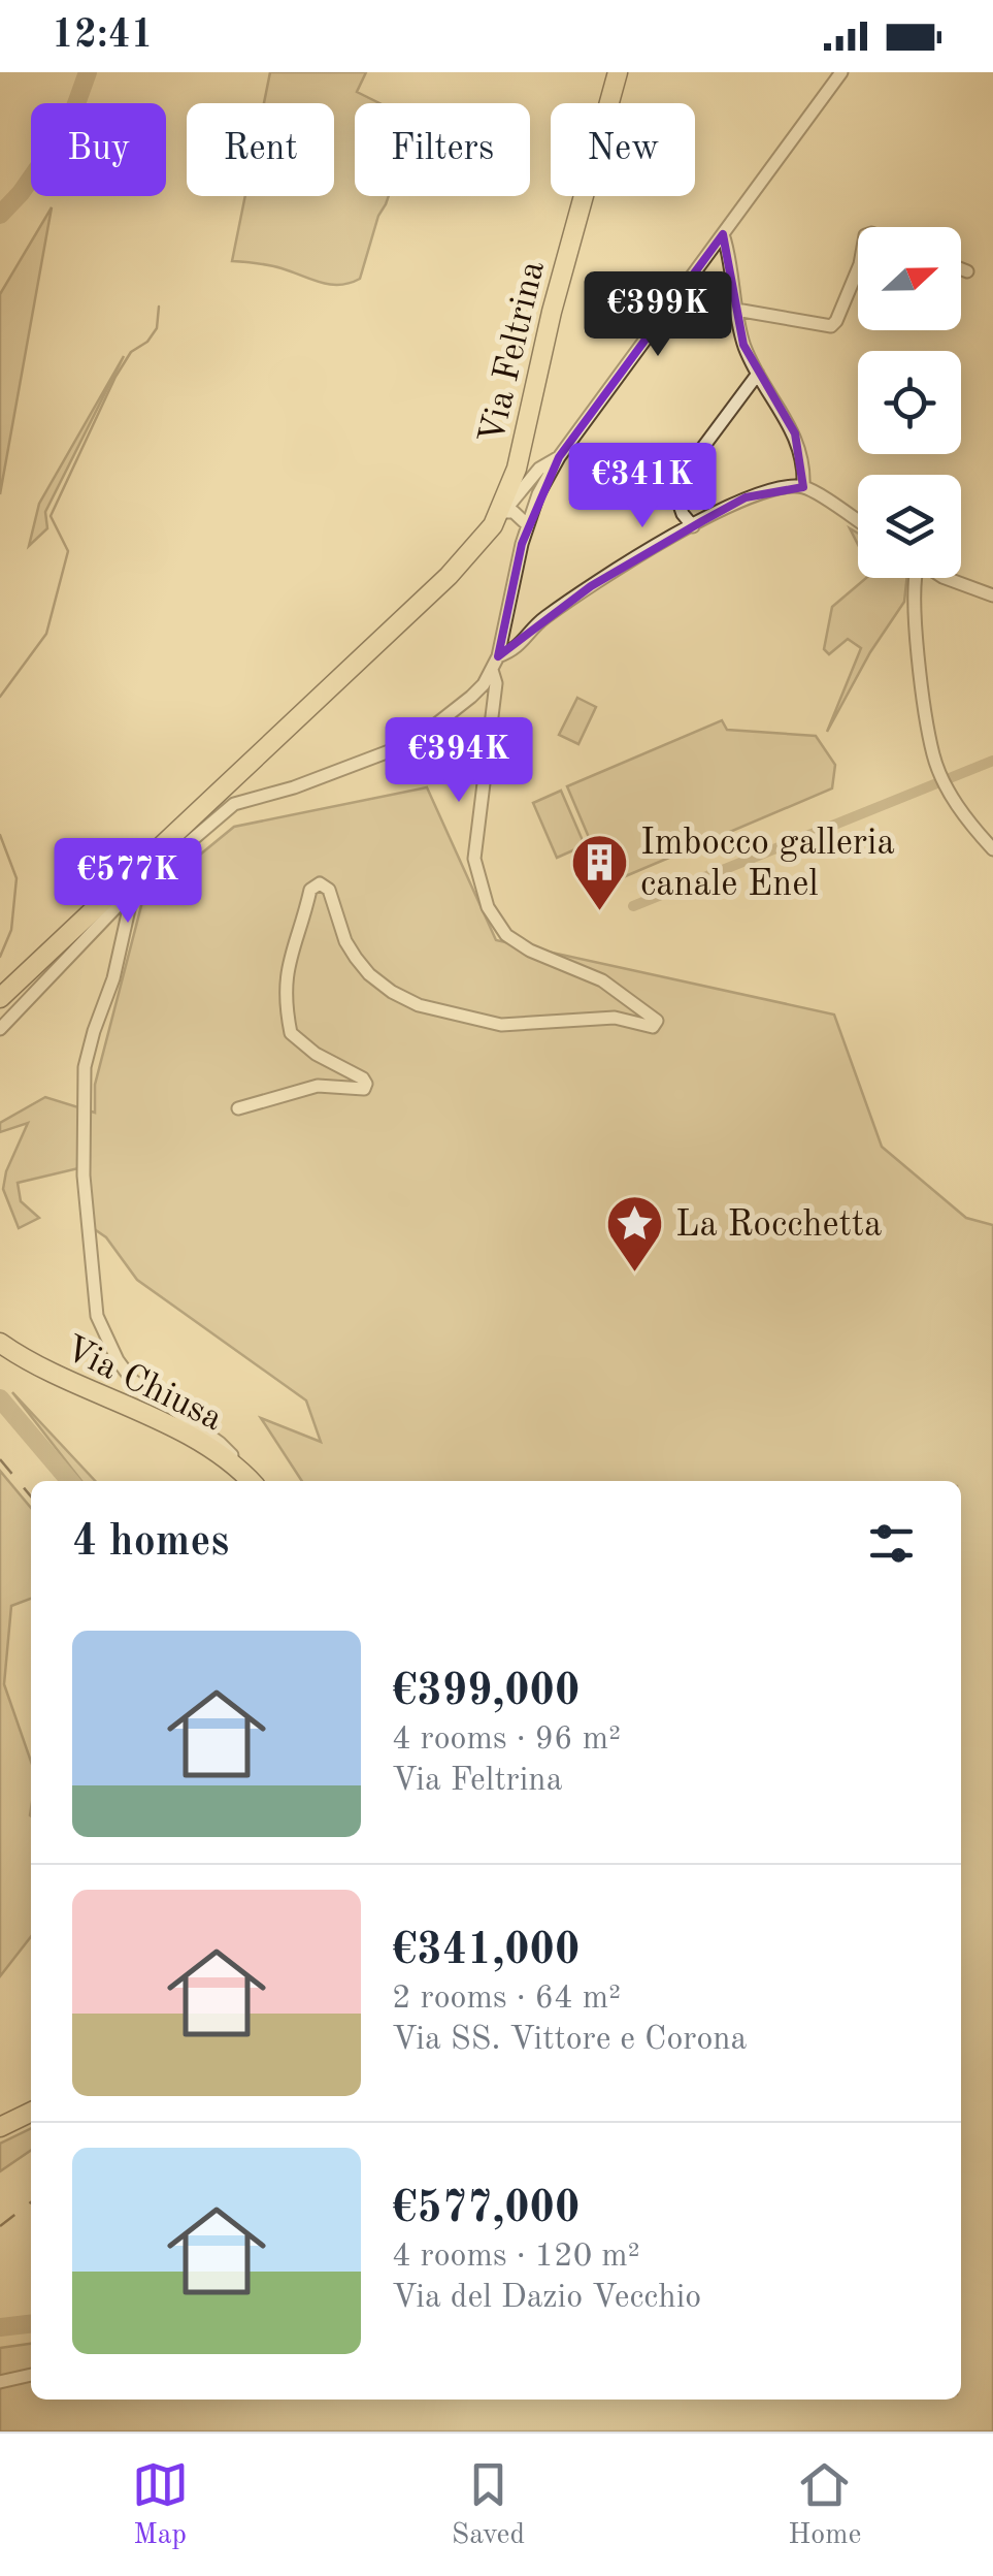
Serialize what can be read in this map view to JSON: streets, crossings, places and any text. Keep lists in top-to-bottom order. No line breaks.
{"streets":{"main road":["Via Feltrina","Via Chiusa"]},"places":{"building":["Imbocco galleria canale Enel"],"place":["La Rocchetta"]},"north":"right","page":{"status":"12:41","chip":["Buy","Rent","Filters","New"],"price":["€399K","€341K","€394K","€577K"],"heading":"4 homes","list":[{"name":"€399,000","note":"4 rooms · 96 m² · Via Feltrina"},{"name":"€341,000","note":"2 rooms · 64 m² · Via SS. Vittore e Corona"},{"name":"€577,000","note":"4 rooms · 120 m² · Via del Dazio Vecchio"}],"tabs":["Map","Saved","Home"]}}
